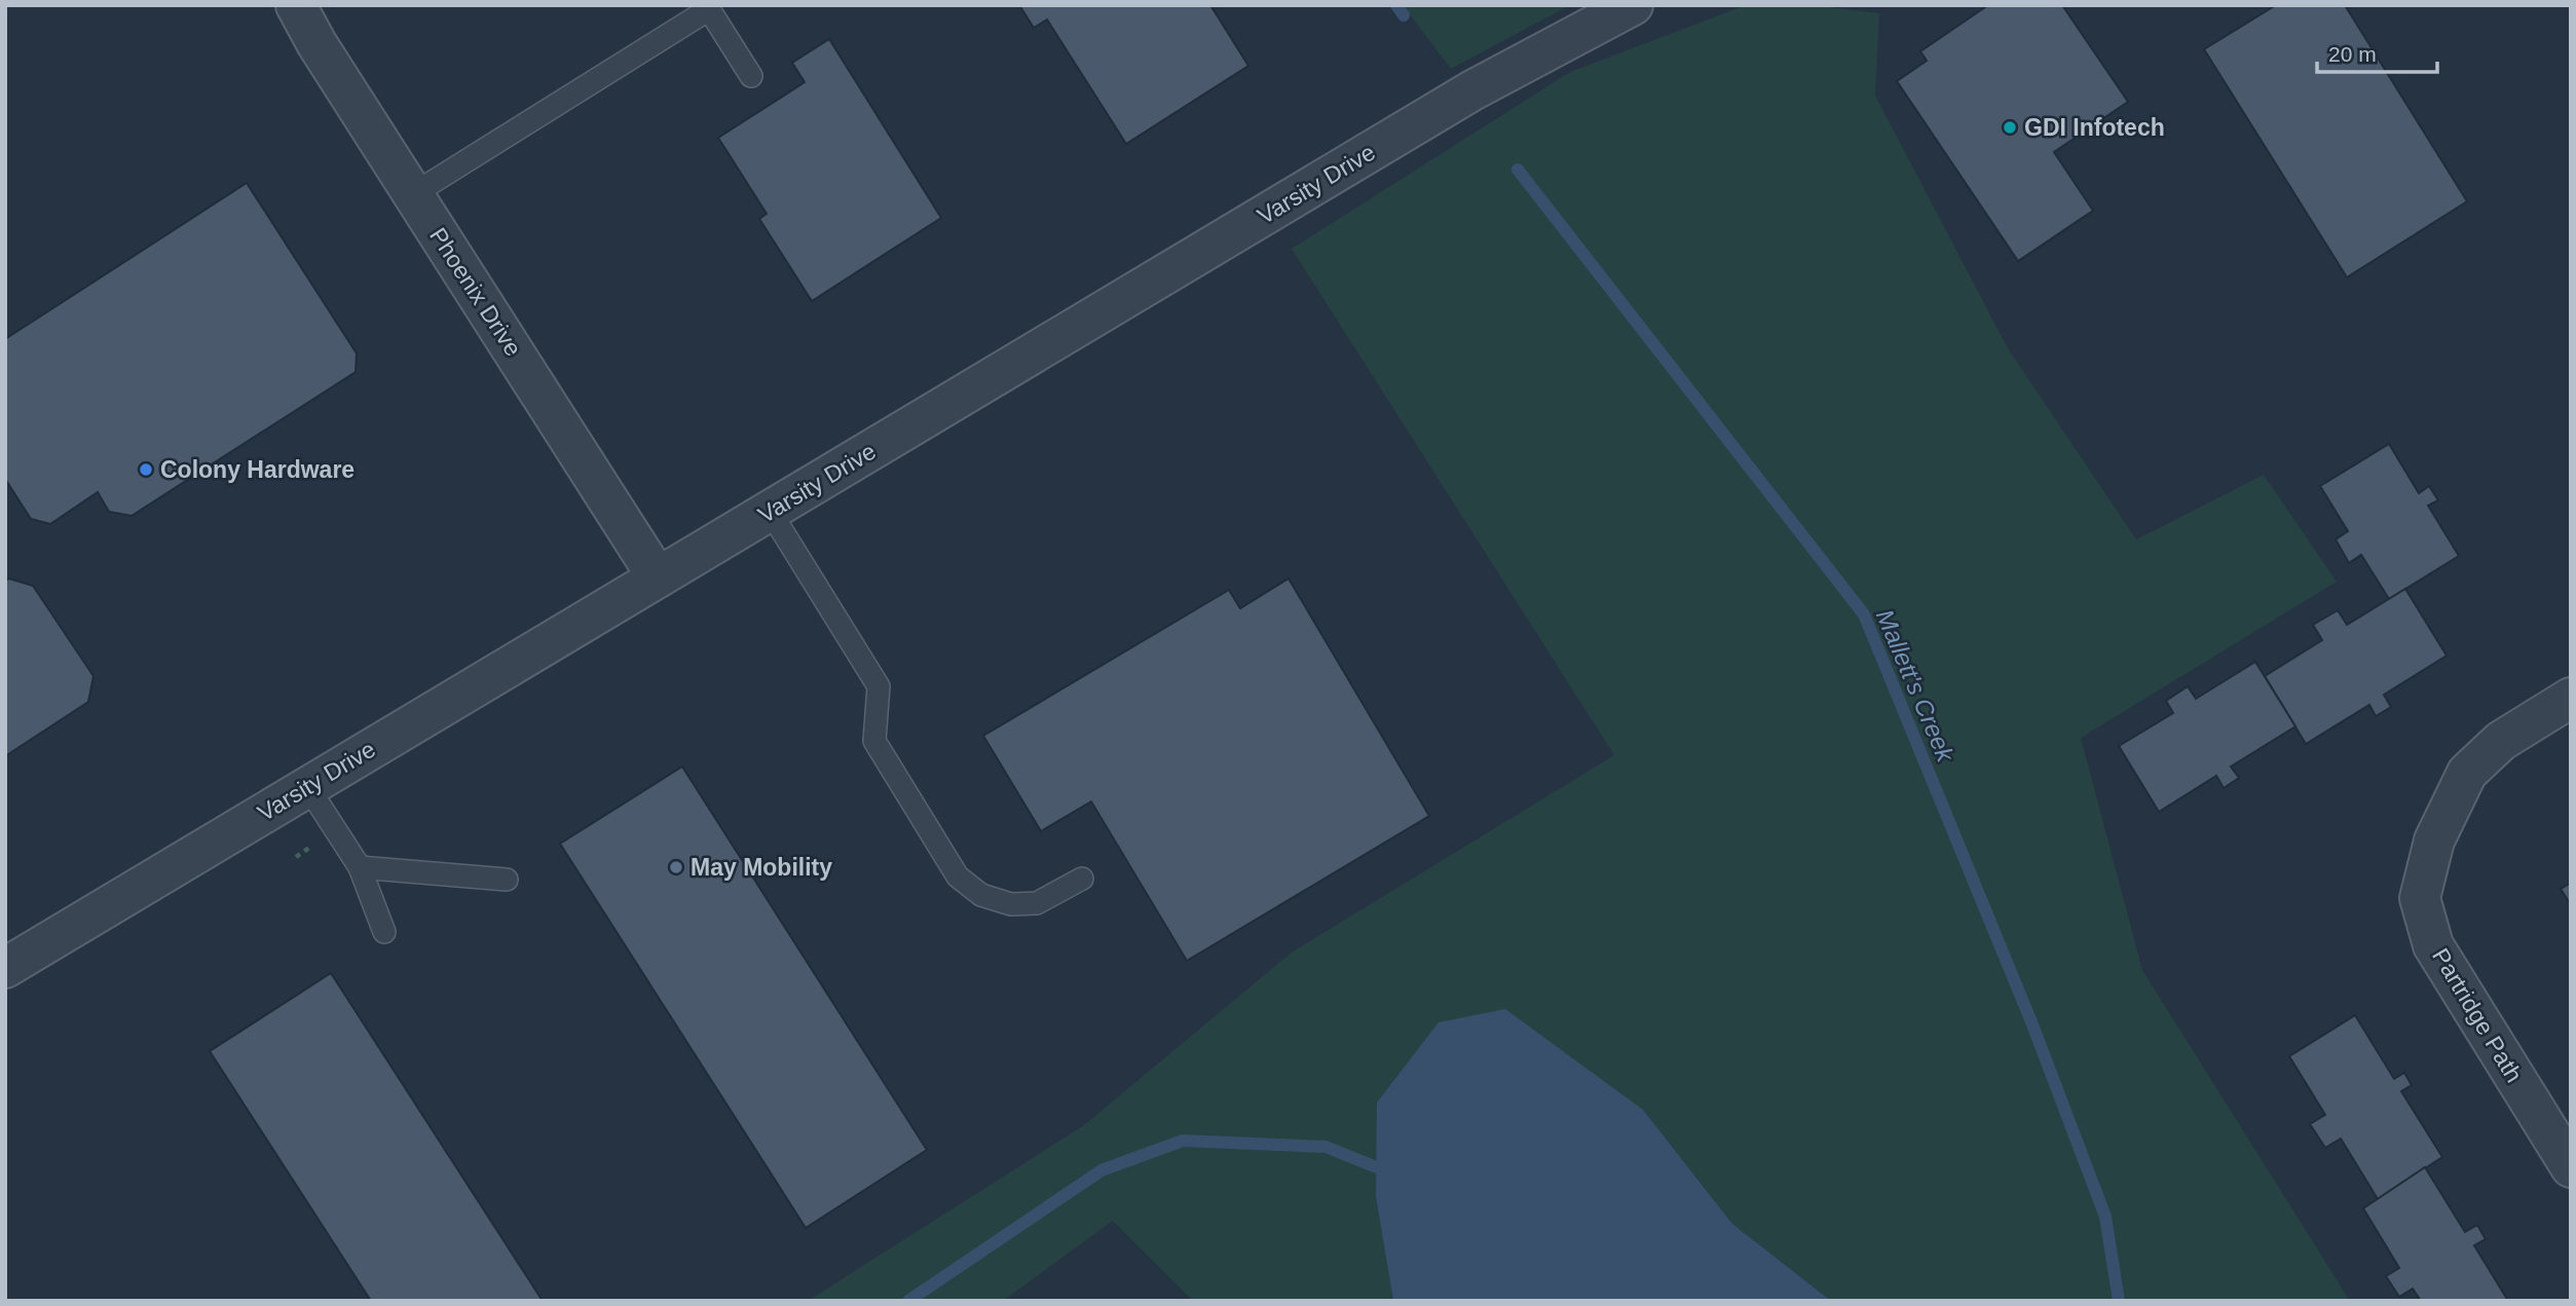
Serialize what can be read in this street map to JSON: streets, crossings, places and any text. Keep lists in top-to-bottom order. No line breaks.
{"streets":{"street":["Varsity Drive","Phoenix Drive","Partridge Path"]},"crossings":[["Varsity Drive","Phoenix Drive"]],"water":["Mallett's Creek"],"places":["GDI Infotech","Colony Hardware","May Mobility"],"scale_bar":"20 m"}
